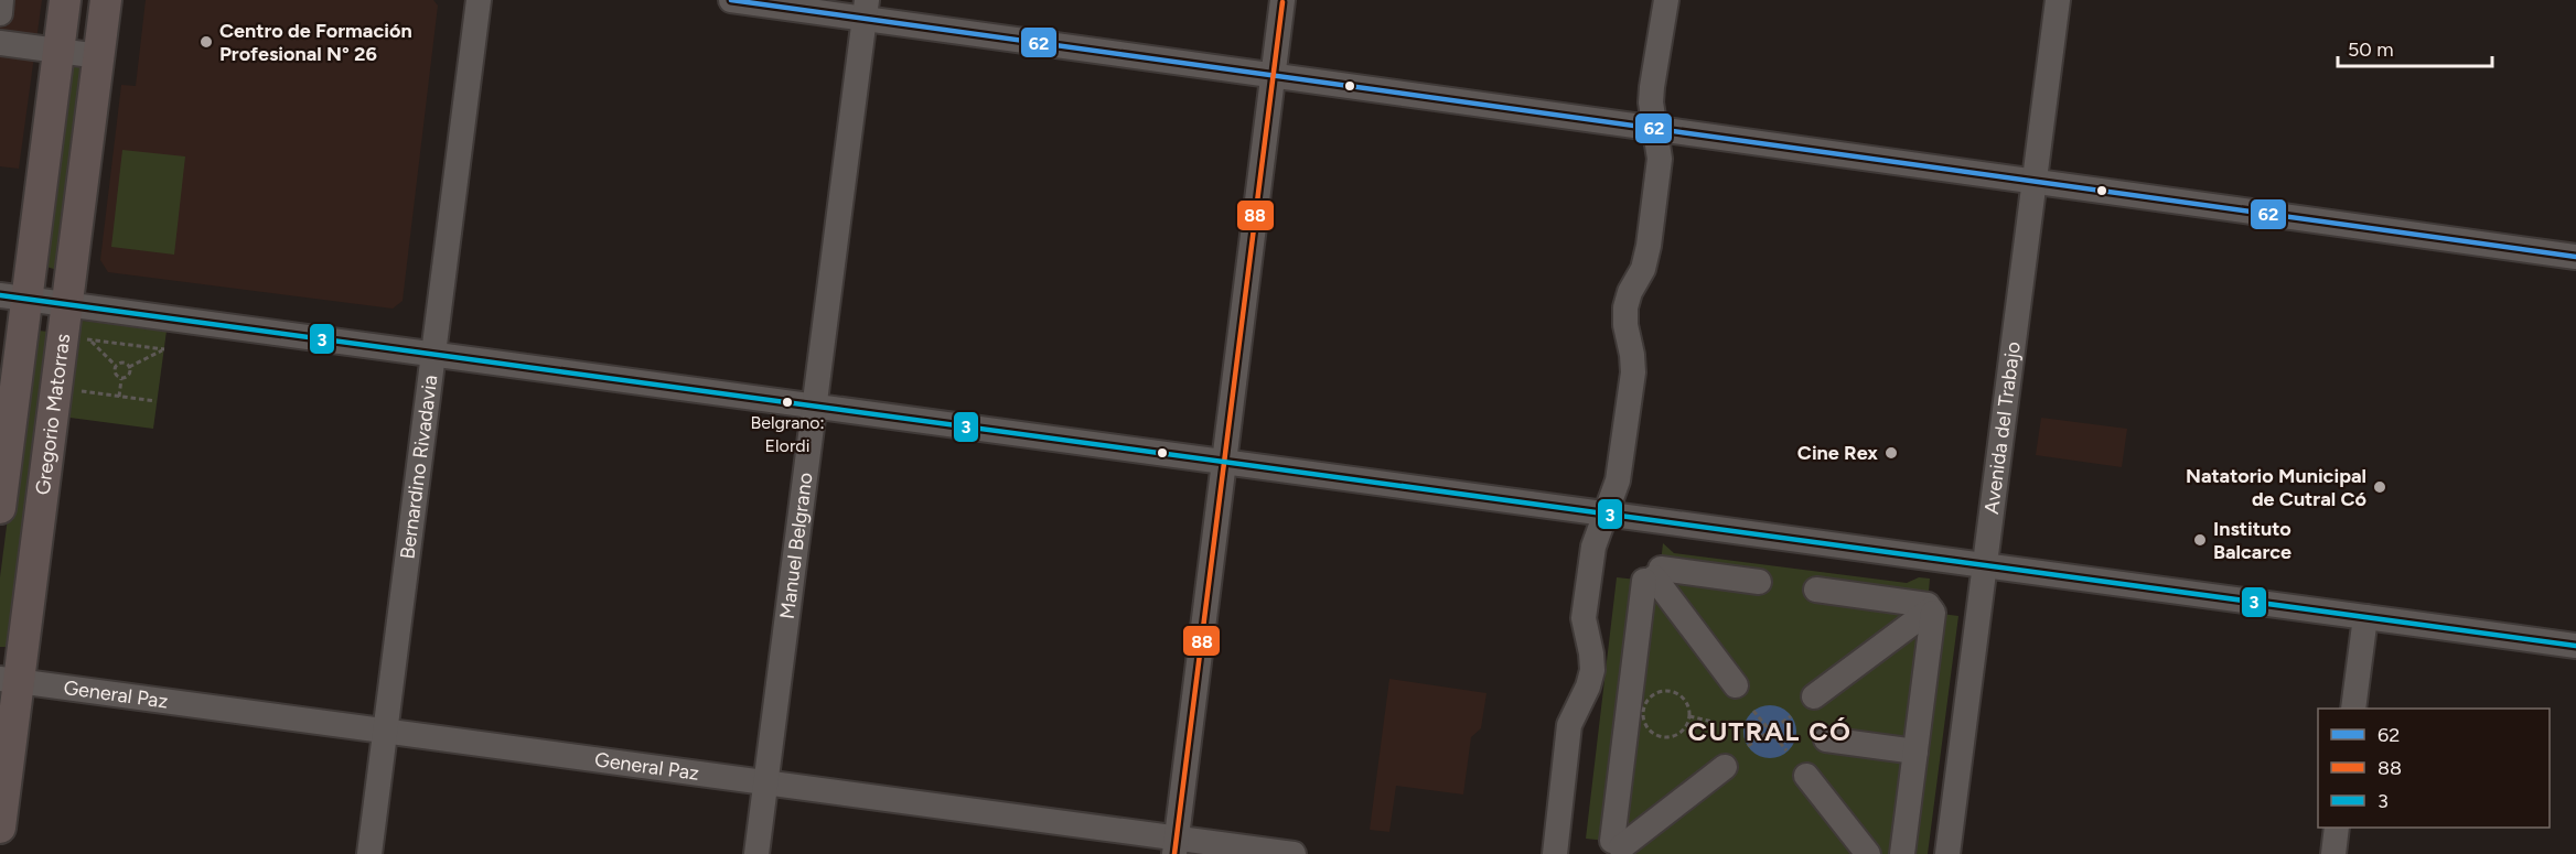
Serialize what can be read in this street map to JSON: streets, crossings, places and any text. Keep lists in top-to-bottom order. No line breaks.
{"streets":{"main road":["Gregorio Matorras"],"street":["Avenida del Trabajo","Bernardino Rivadavia","Manuel Belgrano","General Paz"]},"crossings":[["Gregorio Matorras","General Paz"],["Bernardino Rivadavia","General Paz"],["Manuel Belgrano","General Paz"]],"districts":["CUTRAL CÓ"],"places":["Centro de Formación Profesional N° 26","Belgrano: Elordi","Cine Rex","Natatorio Municipal de Cutral Có","Instituto Balcarce"],"lines":["transit line 62","transit line 88","transit line 3"],"legend":["62","88","3"],"scale_bar":"50 m"}
